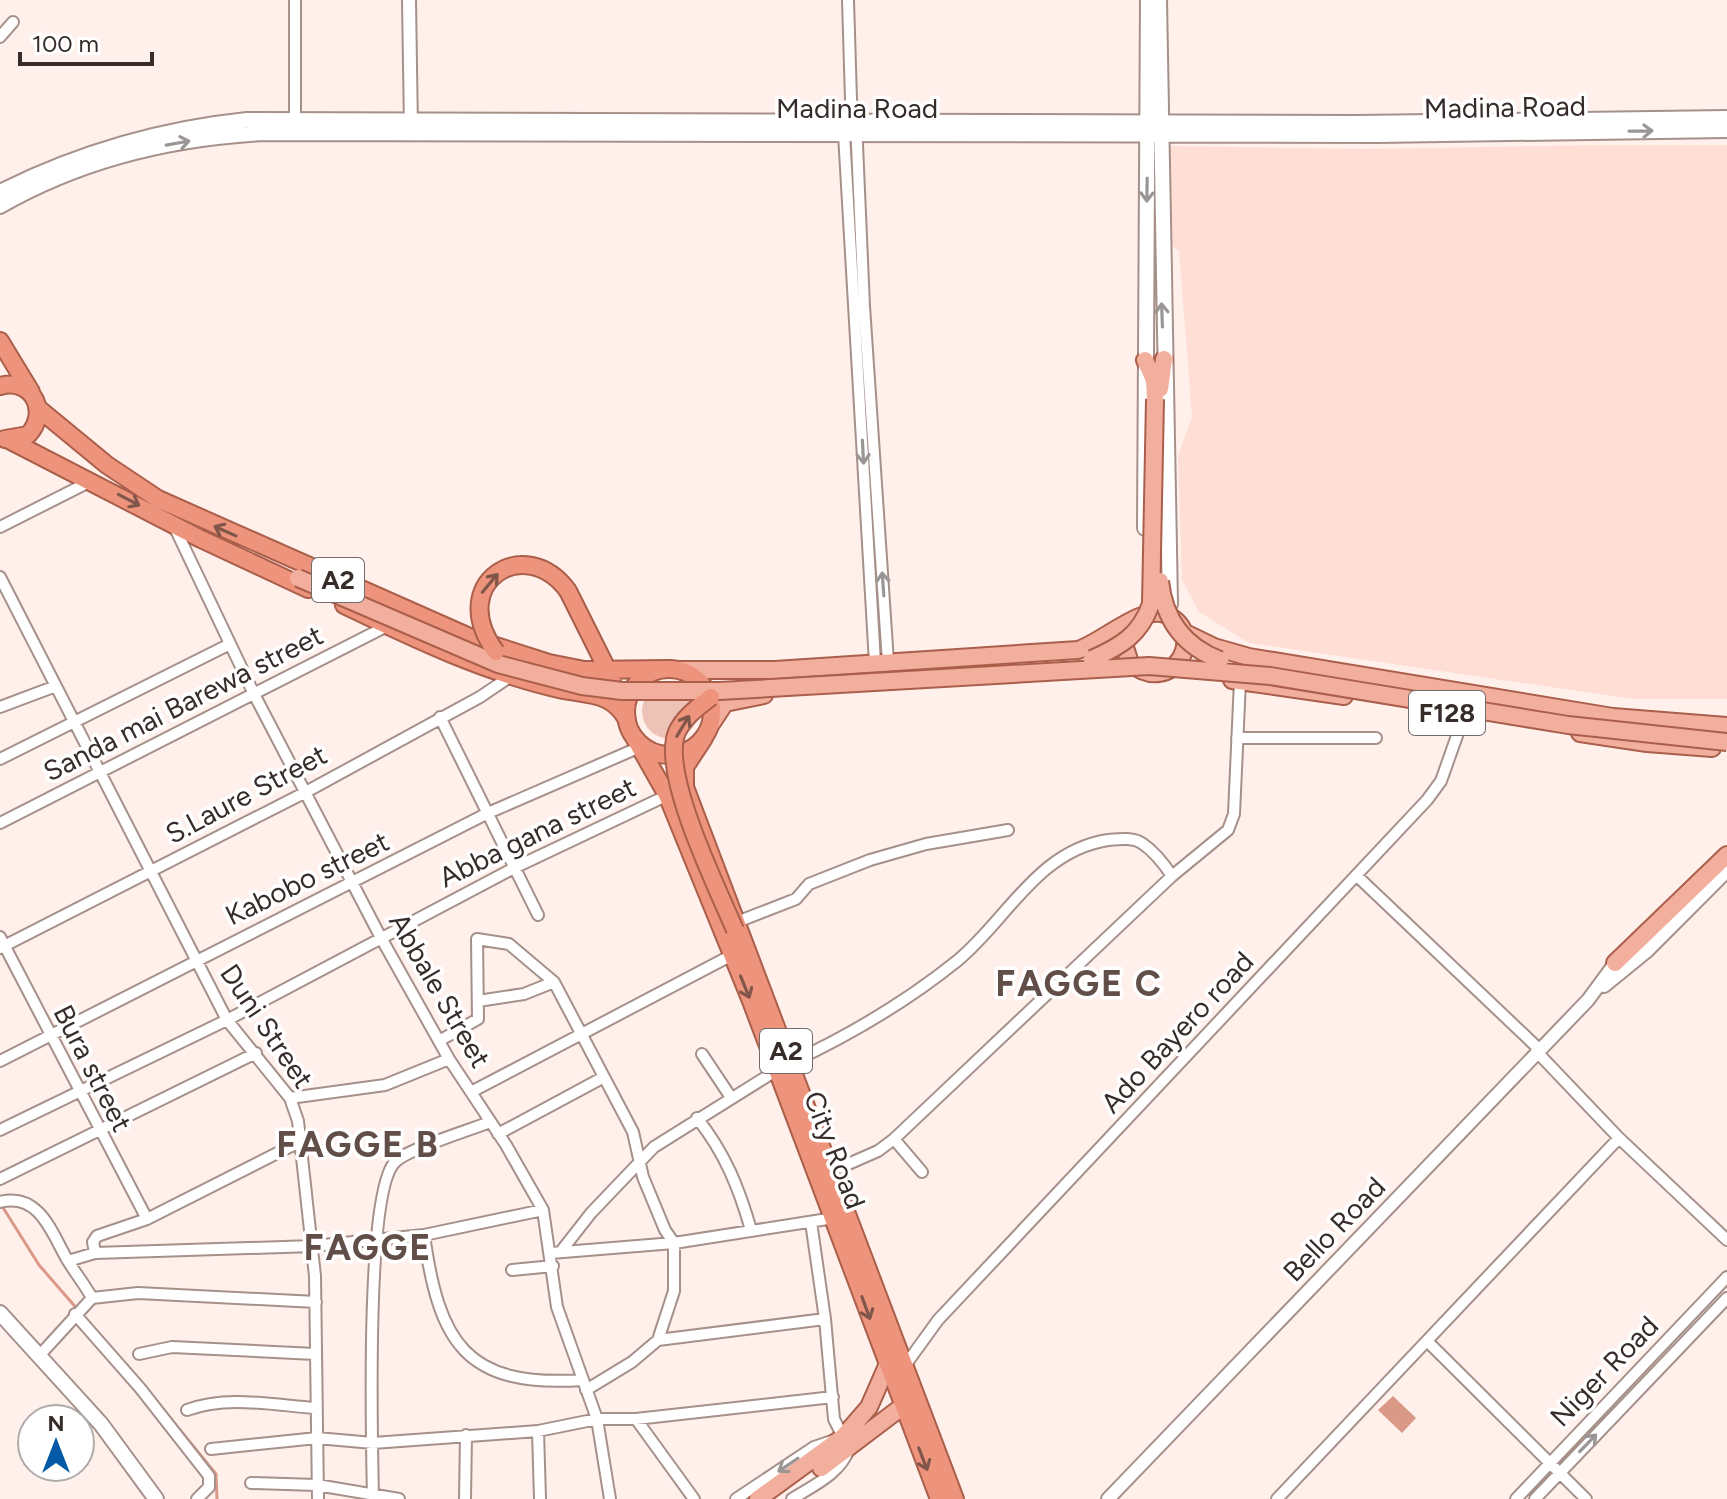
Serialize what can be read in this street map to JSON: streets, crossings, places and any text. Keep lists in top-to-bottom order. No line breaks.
{"streets":{"highway":["A2","City Road"],"main road":["Madina Road","F128"],"street":["Sanda mai Barewa street","S.Laure Street","Abba gana street","Kabobo street","Abbale Street","Duni Street","Ado Bayero road","Bura street","Bello Road","Niger Road"]},"crossings":[["A2","Sanda mai Barewa street"],["A2","F128"],["A2","S.Laure Street"],["A2","Kabobo street"],["A2","Abbale Street"],["A2","City Road"],["Sanda mai Barewa street","Abbale Street"],["Sanda mai Barewa street","Duni Street"],["F128","Kabobo street"],["F128","Ado Bayero road"],["F128","City Road"],["S.Laure Street","Abbale Street"],["S.Laure Street","Duni Street"],["S.Laure Street","Bura street"],["Abba gana street","Abbale Street"],["Abba gana street","Duni Street"],["Abba gana street","Bura street"],["Abba gana street","City Road"],["Kabobo street","Abbale Street"],["Kabobo street","Duni Street"],["Kabobo street","Bura street"],["Kabobo street","City Road"],["Ado Bayero road","City Road"]],"districts":["FAGGE C","FAGGE B","FAGGE"],"scale_bar":"100 m","north":"top"}
